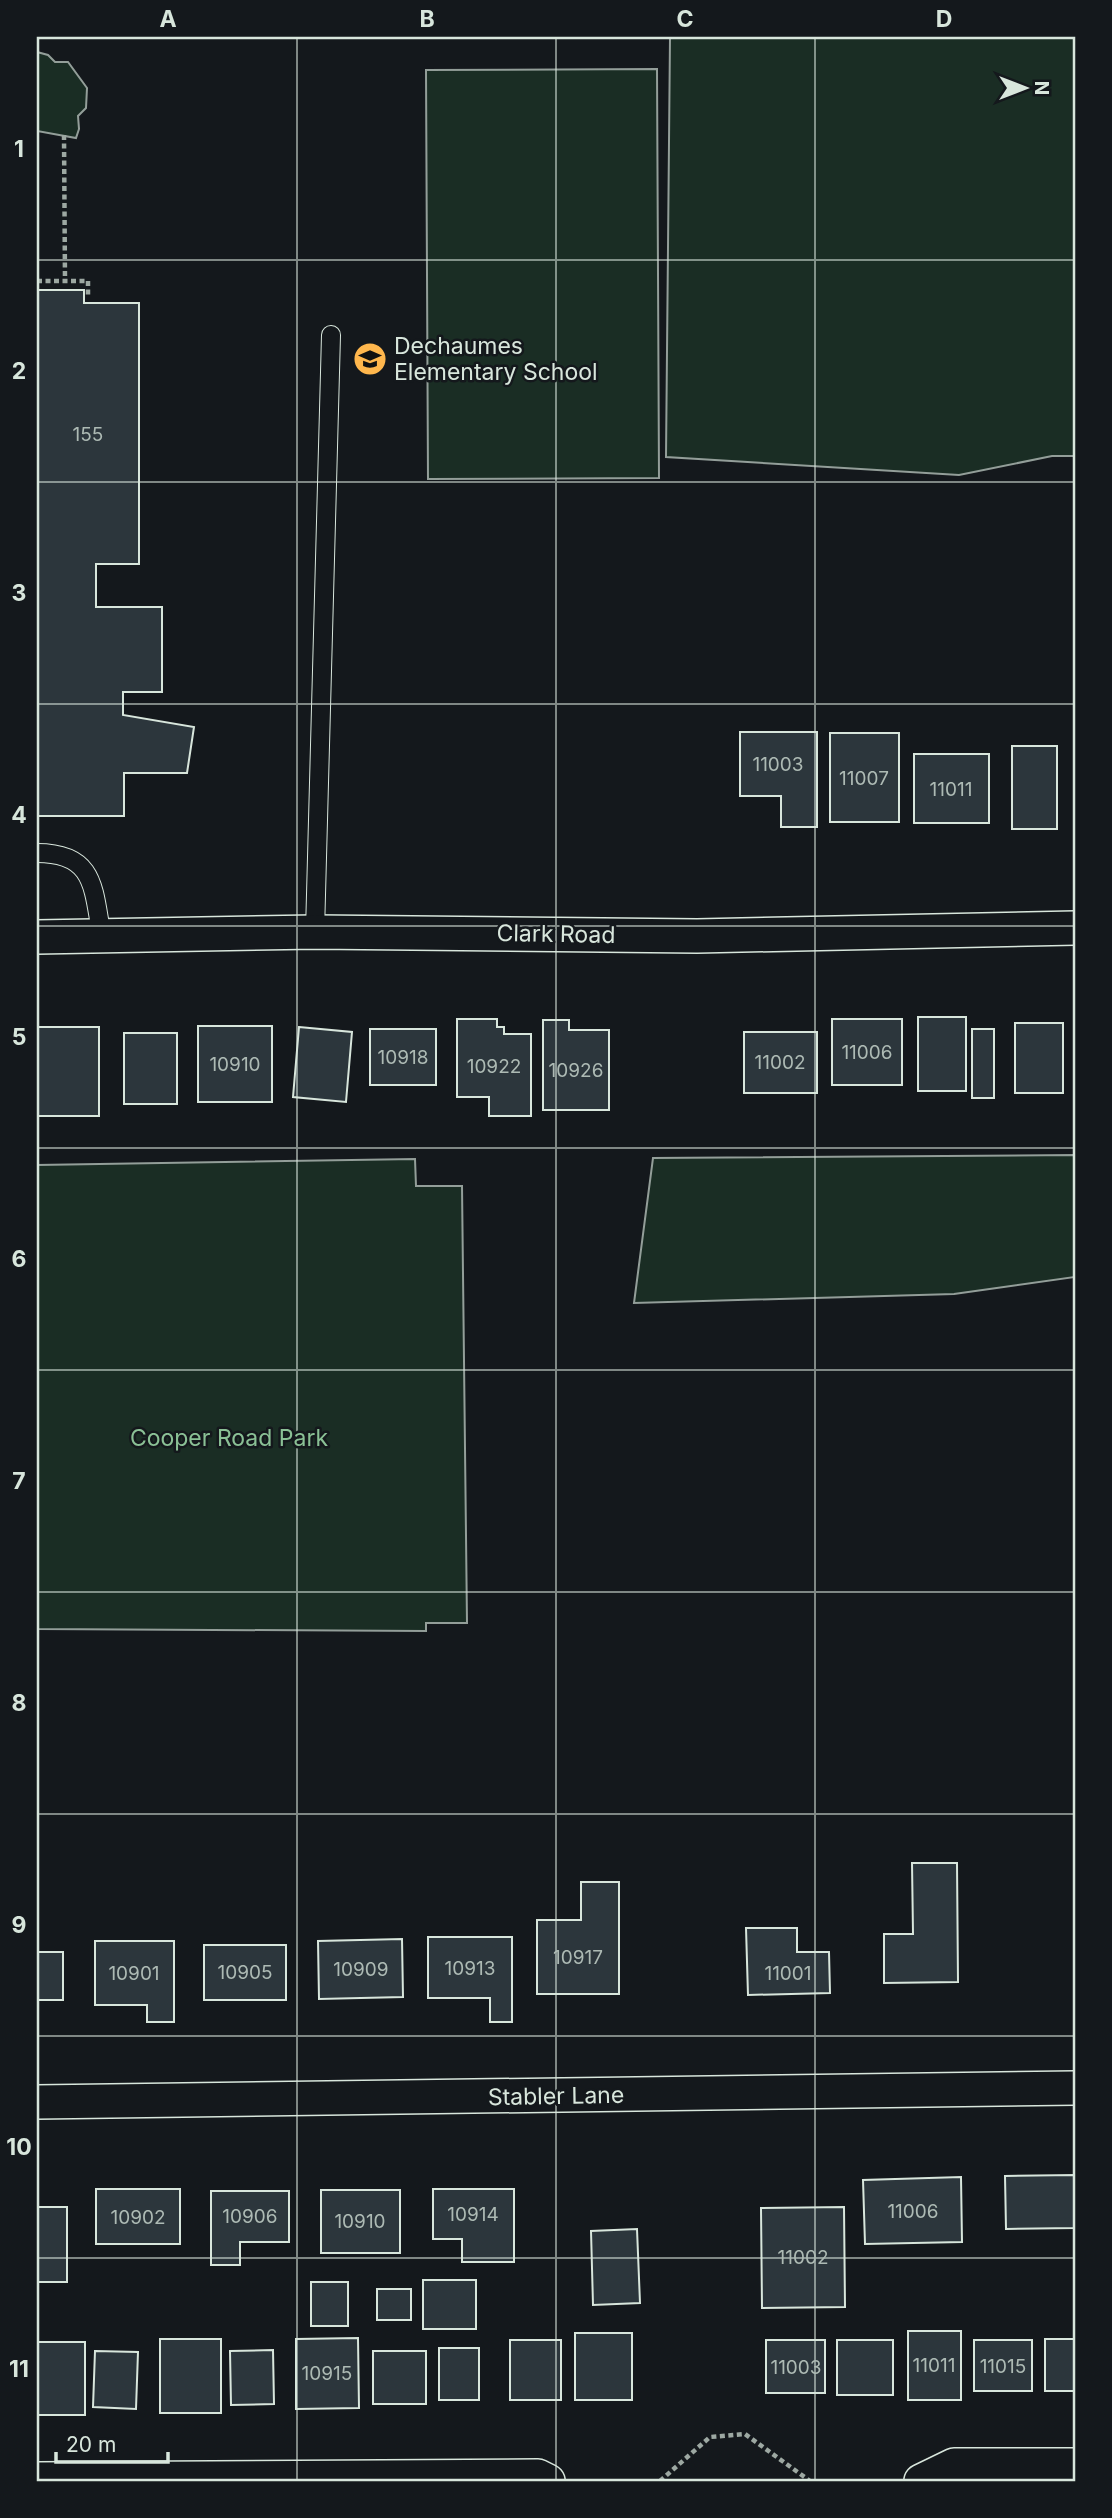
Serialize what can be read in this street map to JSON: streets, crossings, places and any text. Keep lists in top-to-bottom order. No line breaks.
{"streets":{"street":["Clark Road","Stabler Lane"]},"parks":["Cooper Road Park"],"places":{"school or university":["Dechaumes Elementary School"]},"house_numbers":["155","11003","11007","11011","11006","10918","11002","10910","10922","10926","10917","10913","10909","10905","10901","11001","11006","10914","10906","10902","10910","11002","11011","11015","11003","10915"],"scale_bar":"20 m","north":"right","grid":{"columns":["A","B","C","D"],"rows":["1","2","3","4","5","6","7","8","9","10","11"]}}
